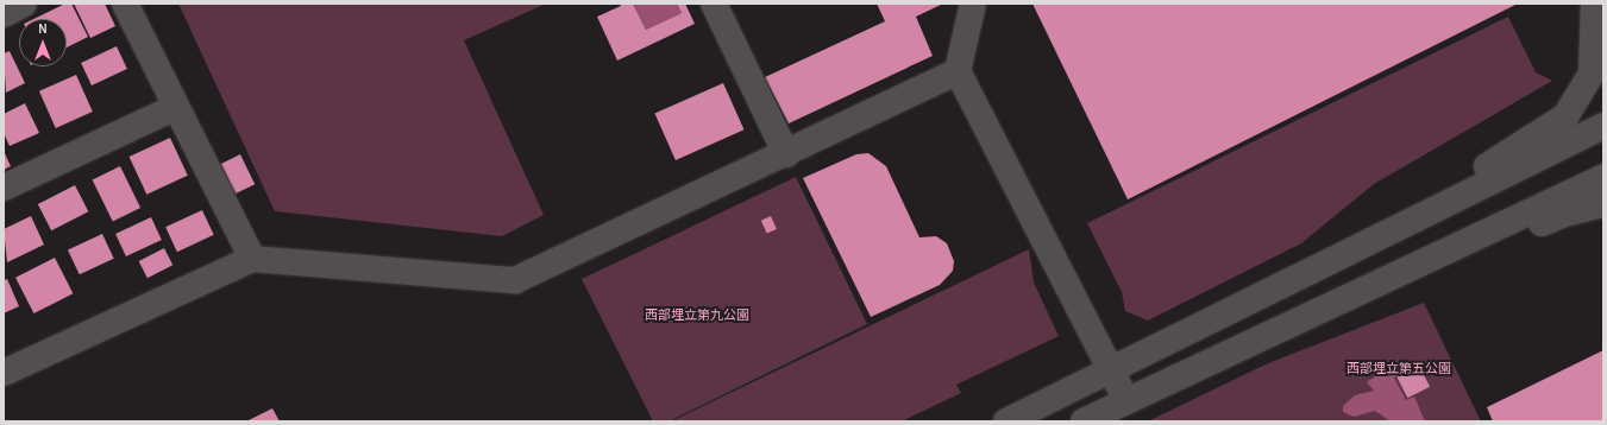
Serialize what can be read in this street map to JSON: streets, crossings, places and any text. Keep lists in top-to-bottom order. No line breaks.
{"parks":["西部埋立第九公園","西部埋立第五公園"],"north":"top"}
